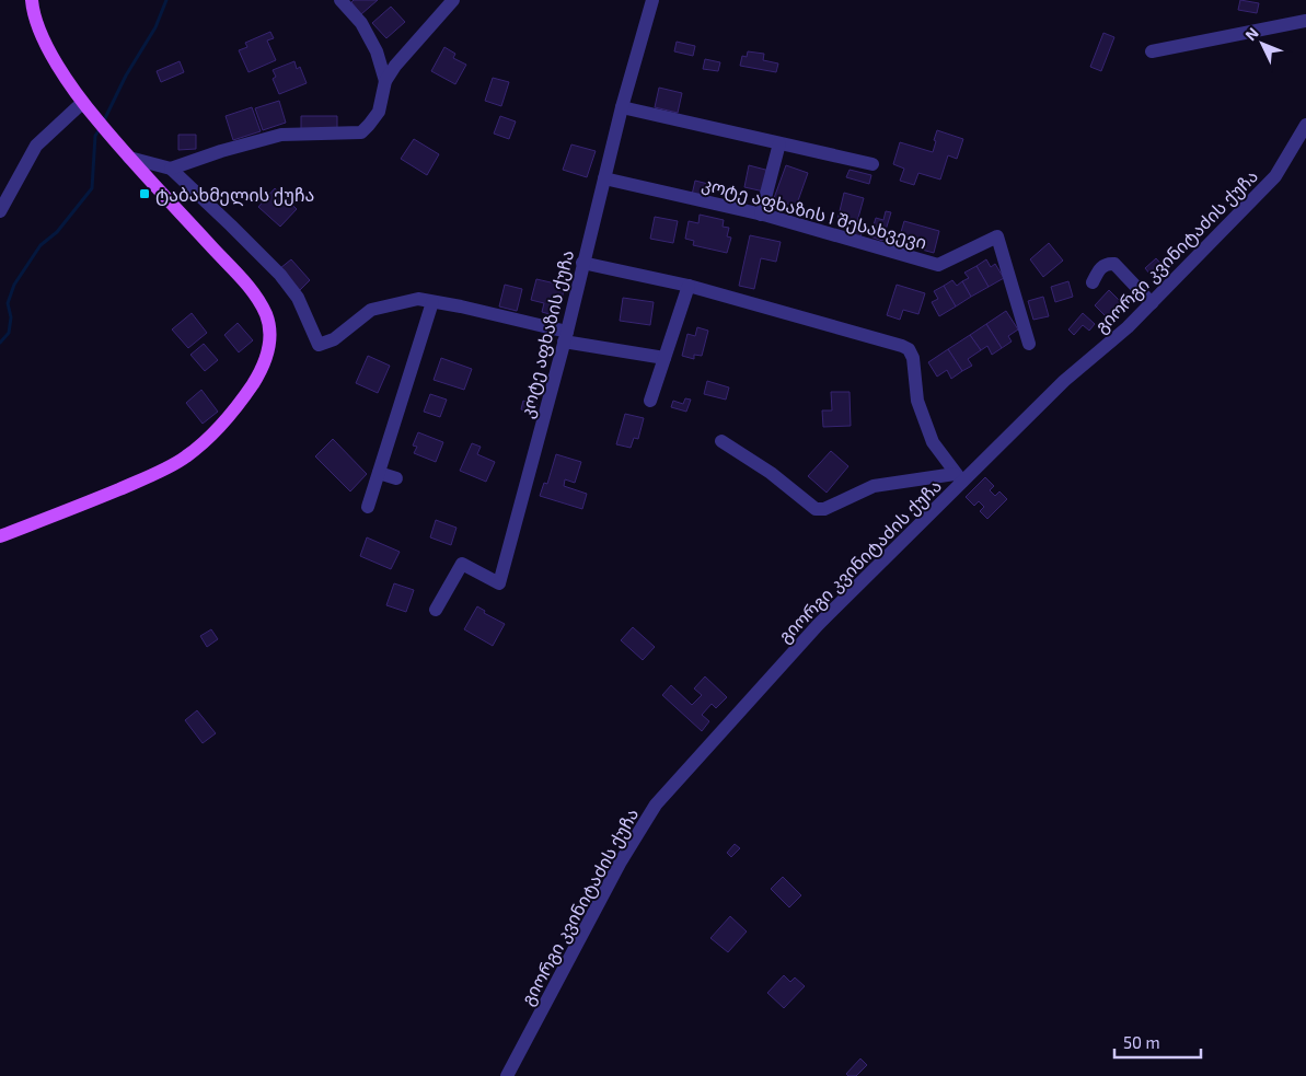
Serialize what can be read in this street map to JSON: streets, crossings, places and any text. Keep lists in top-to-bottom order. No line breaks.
{"streets":{"street":["კოტე აფხაზის I შესახვევი","გიორგი კვინიტაძის ქუჩა","კოტე აფხაზის ქუჩა"]},"crossings":[["კოტე აფხაზის I შესახვევი","კოტე აფხაზის ქუჩა"]],"places":{"transit":["ტაბახმელის ქუჩა"]},"scale_bar":"50 m","north":"top left"}
